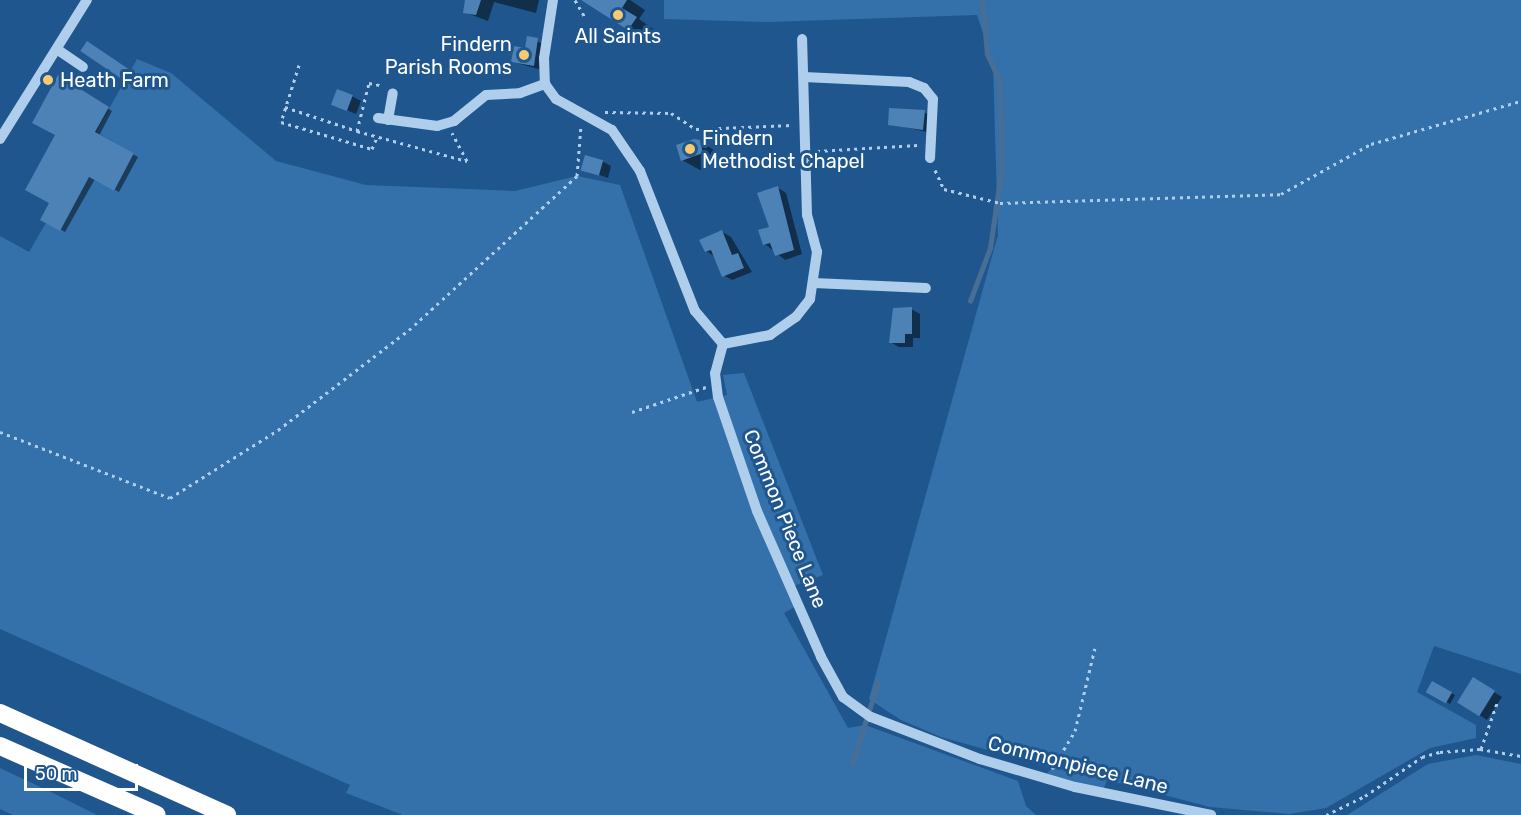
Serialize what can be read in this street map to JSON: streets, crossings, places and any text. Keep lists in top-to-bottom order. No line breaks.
{"streets":{"street":["Common Piece Lane","Commonpiece Lane"]},"crossings":[["Common Piece Lane","Commonpiece Lane"]],"places":["All Saints","Findern Parish Rooms","Heath Farm","Findern Methodist Chapel"],"scale_bar":"50 m"}
